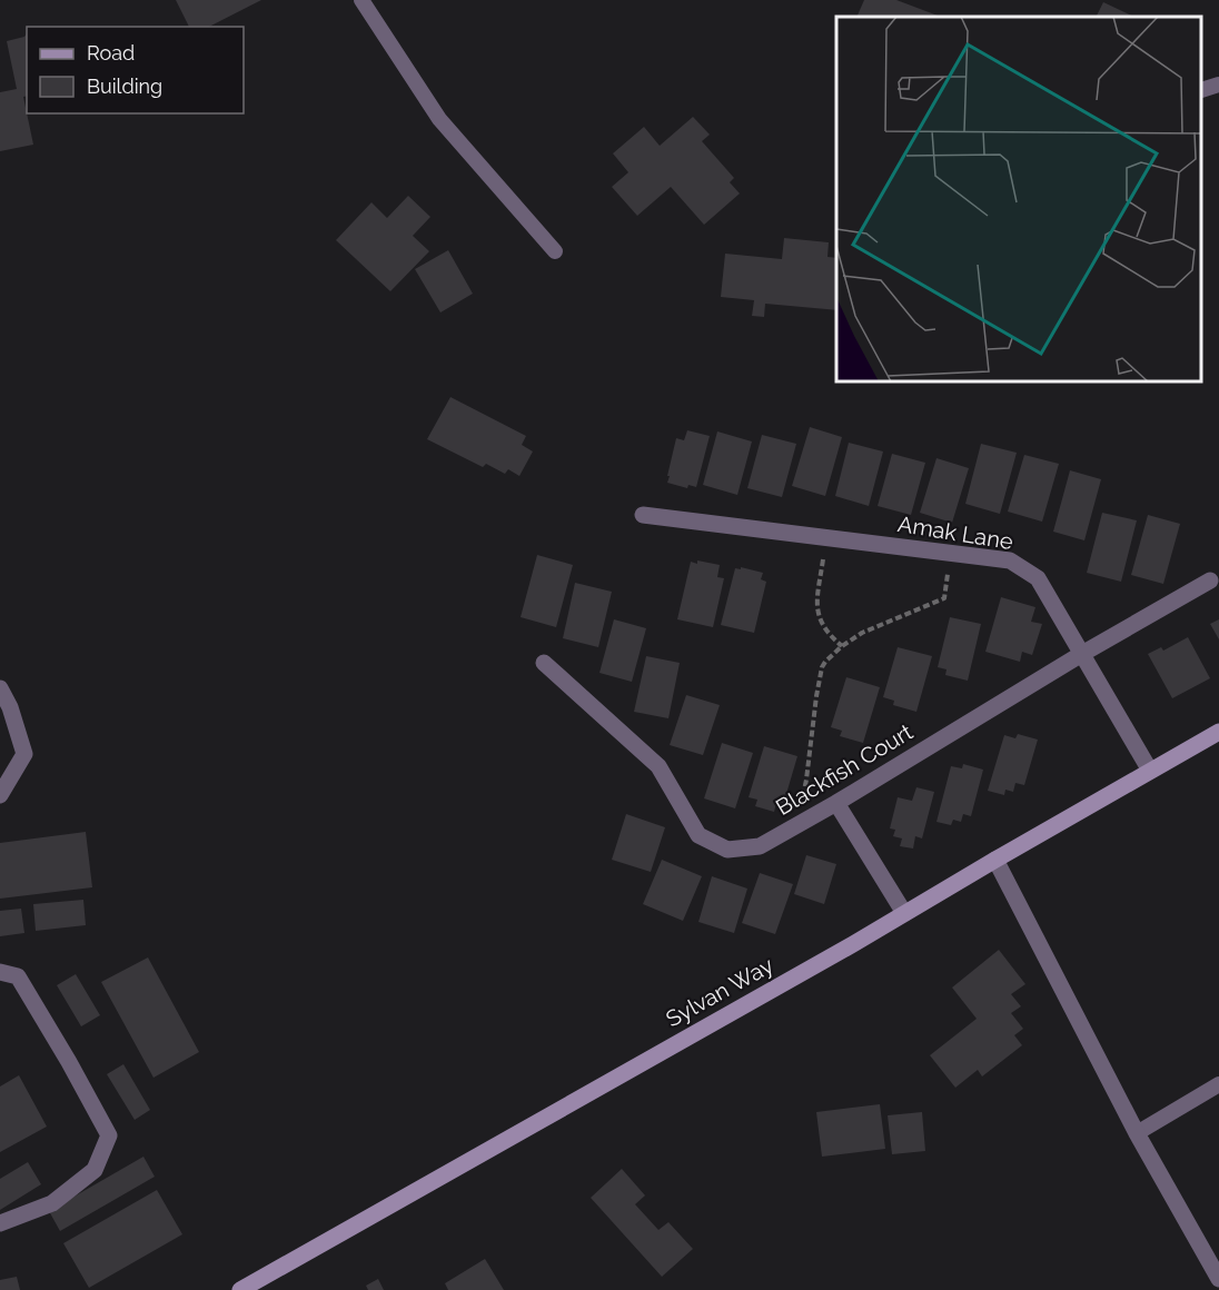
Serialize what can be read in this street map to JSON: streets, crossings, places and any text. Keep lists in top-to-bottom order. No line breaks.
{"streets":{"main road":["Sylvan Way"],"street":["Amak Lane","Blackfish Court"]},"crossings":[["Amak Lane","Blackfish Court"],["Amak Lane","Sylvan Way"]],"legend":["Road","Building"]}
